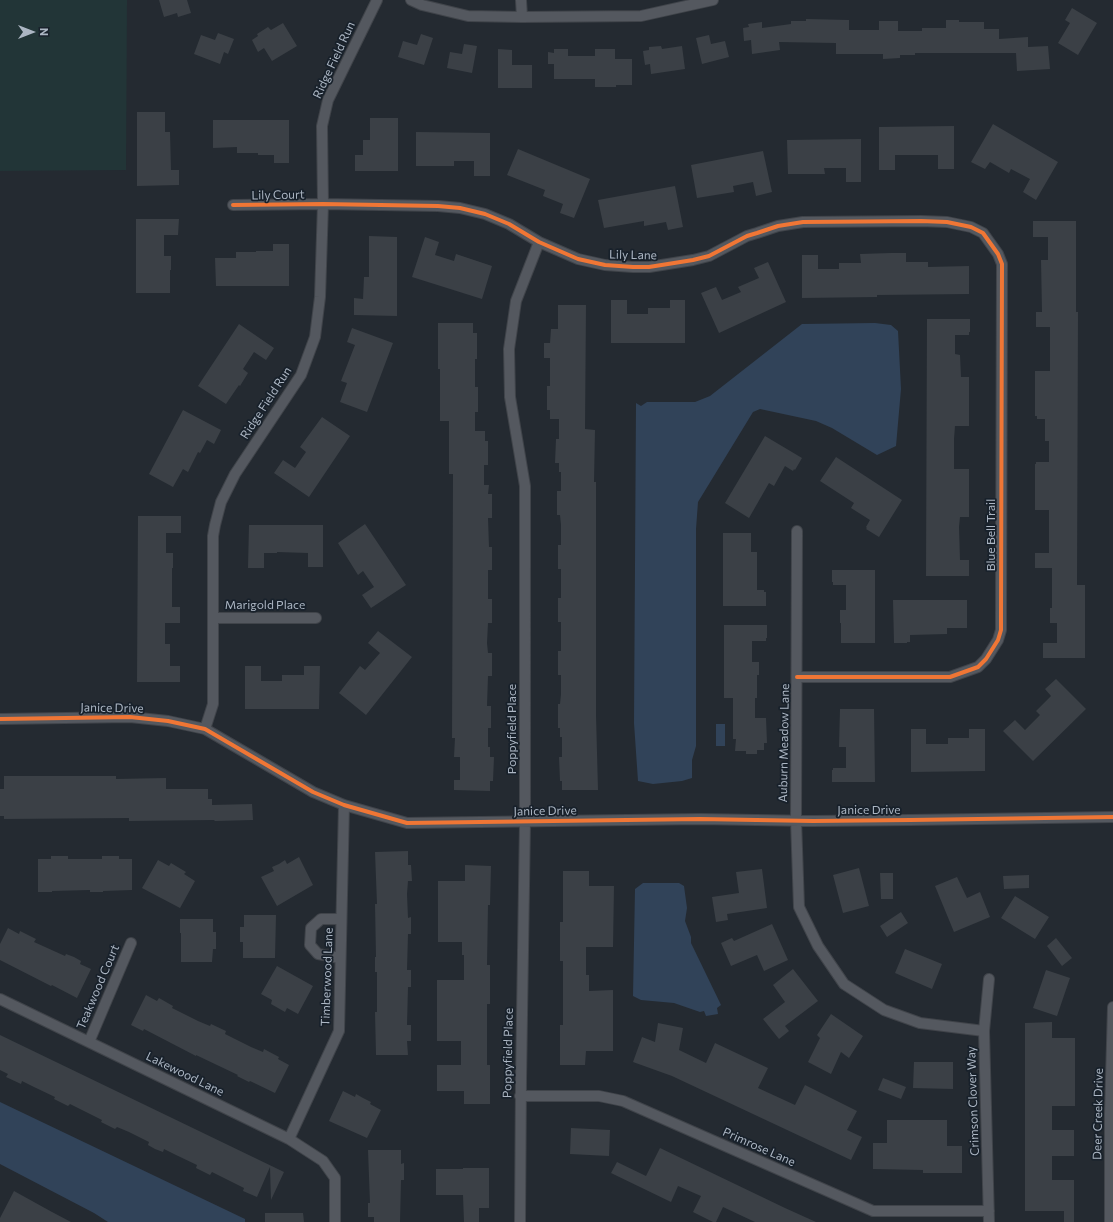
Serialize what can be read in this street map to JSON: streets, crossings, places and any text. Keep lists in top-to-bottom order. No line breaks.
{"streets":{"street":["Ridge Field Run","Lily Court","Lily Lane","Blue Bell Trail","Marigold Place","Janice Drive","Poppyfield Place","Auburn Meadow Lane","Timberwood Lane","Teakwood Court","Lakewood Lane","Crimson Clover Way","Deer Creek Drive","Primrose Lane"]},"crossings":[["Ridge Field Run","Lily Court"],["Ridge Field Run","Lily Lane"],["Ridge Field Run","Marigold Place"],["Ridge Field Run","Janice Drive"],["Lily Court","Lily Lane"],["Lily Lane","Blue Bell Trail"],["Lily Lane","Poppyfield Place"],["Blue Bell Trail","Auburn Meadow Lane"],["Janice Drive","Poppyfield Place"],["Janice Drive","Auburn Meadow Lane"],["Janice Drive","Timberwood Lane"],["Poppyfield Place","Primrose Lane"],["Auburn Meadow Lane","Crimson Clover Way"],["Timberwood Lane","Lakewood Lane"],["Teakwood Court","Lakewood Lane"],["Crimson Clover Way","Primrose Lane"]],"north":"right"}
